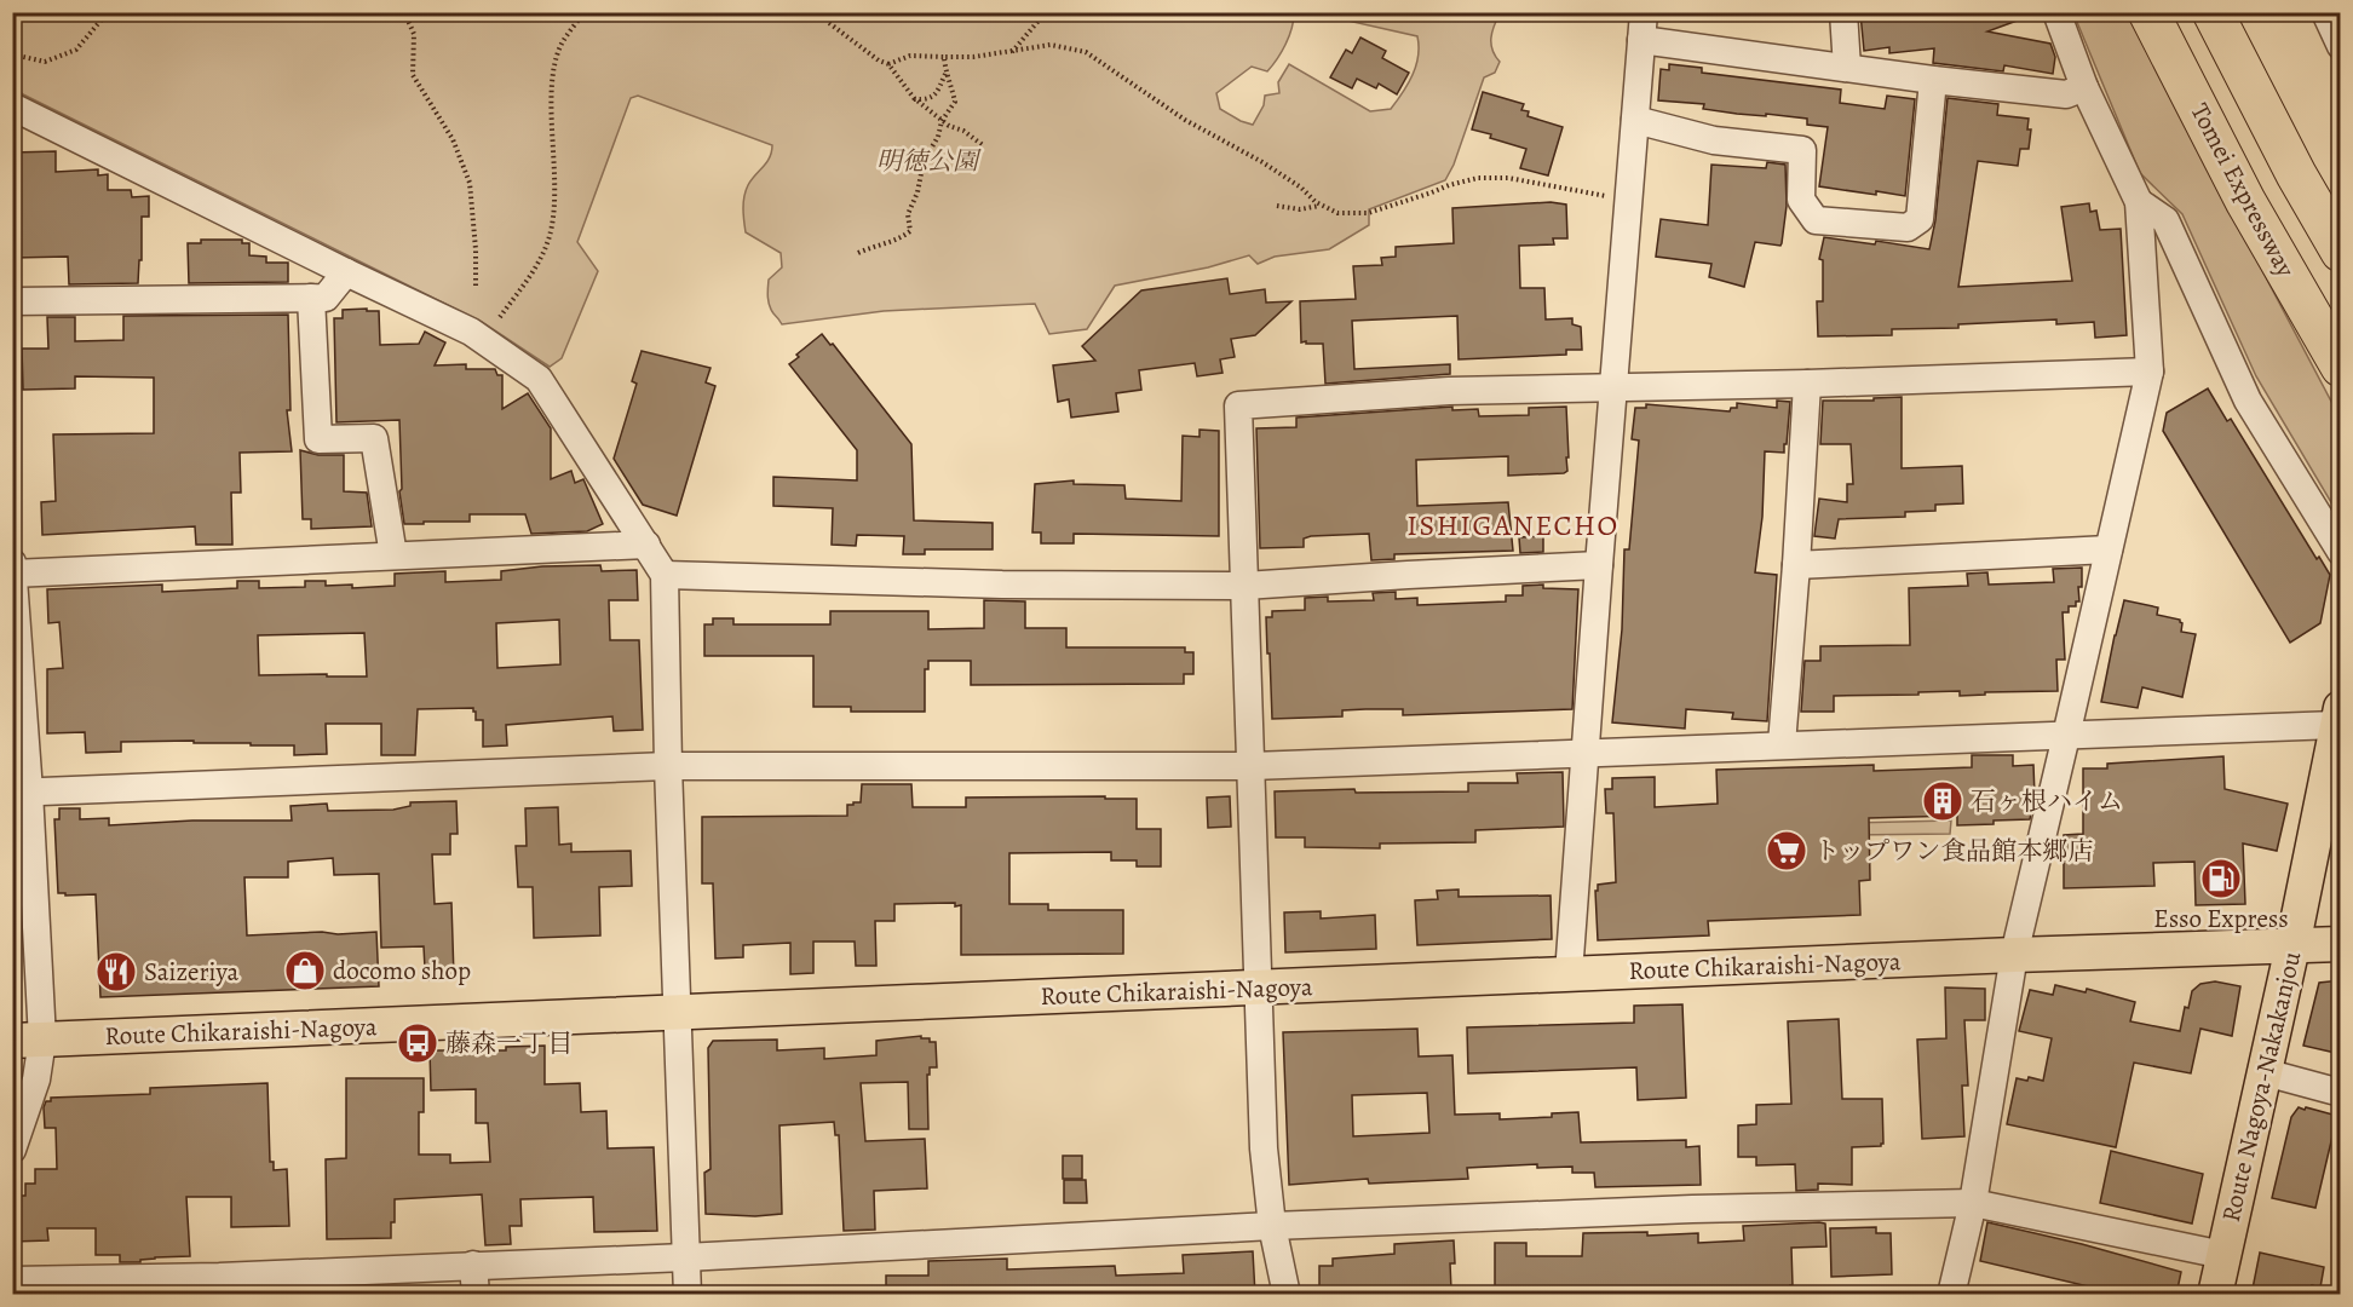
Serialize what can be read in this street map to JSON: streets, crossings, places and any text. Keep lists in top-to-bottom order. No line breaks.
{"streets":{"highway":["Tomei Expressway"],"main road":["Route Chikaraishi-Nagoya","Route Nagoya-Nakakanjou"]},"crossings":[["Route Chikaraishi-Nagoya","Route Nagoya-Nakakanjou"]],"districts":["ISHIGANECHO"],"parks":["明徳公園"],"places":{"building":["石ヶ根ハイム"],"supermarket":["トップワン食品館本郷店"],"fuel station":["Esso Express"],"shop":["docomo shop"],"restaurant":["Saizeriya"],"bus stop":["藤森一丁目"]}}
